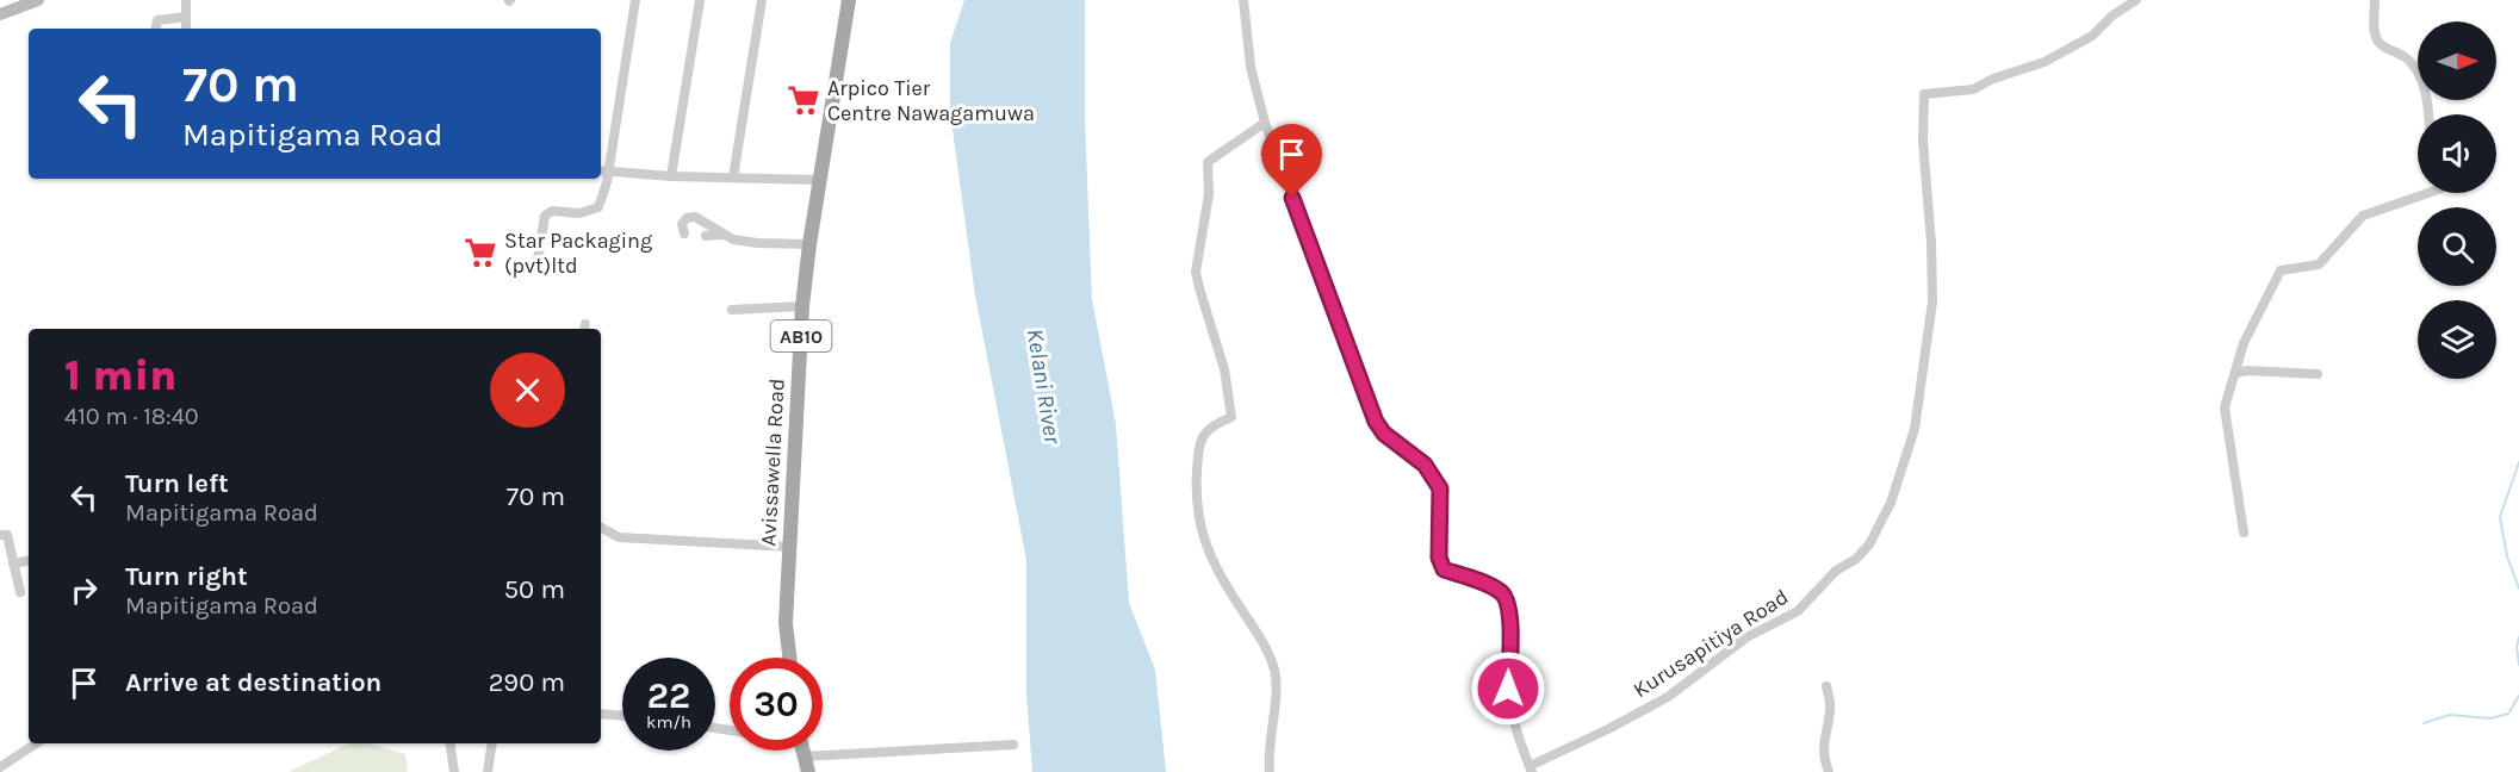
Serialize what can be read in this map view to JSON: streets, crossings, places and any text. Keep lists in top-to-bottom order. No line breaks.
{"streets":{"main road":["AB10","Avissawella Road"],"street":["Kurusapitiya Road"]},"water":["Kelani River"],"places":{"supermarket":["Arpico Tier Centre Nawagamuwa","Star Packaging (pvt)ltd"]},"north":"right","page":{"turn":["70 m","Mapitigama Road"],"heading":["1 min","410 m · 18:40"],"list":[{"name":"Turn left","note":"Mapitigama Road","value":"70 m"},{"name":"Turn right","note":"Mapitigama Road","value":"50 m"},{"name":"Arrive at destination","value":"290 m"}],"speed":"22 km/h","limit":"30"}}
